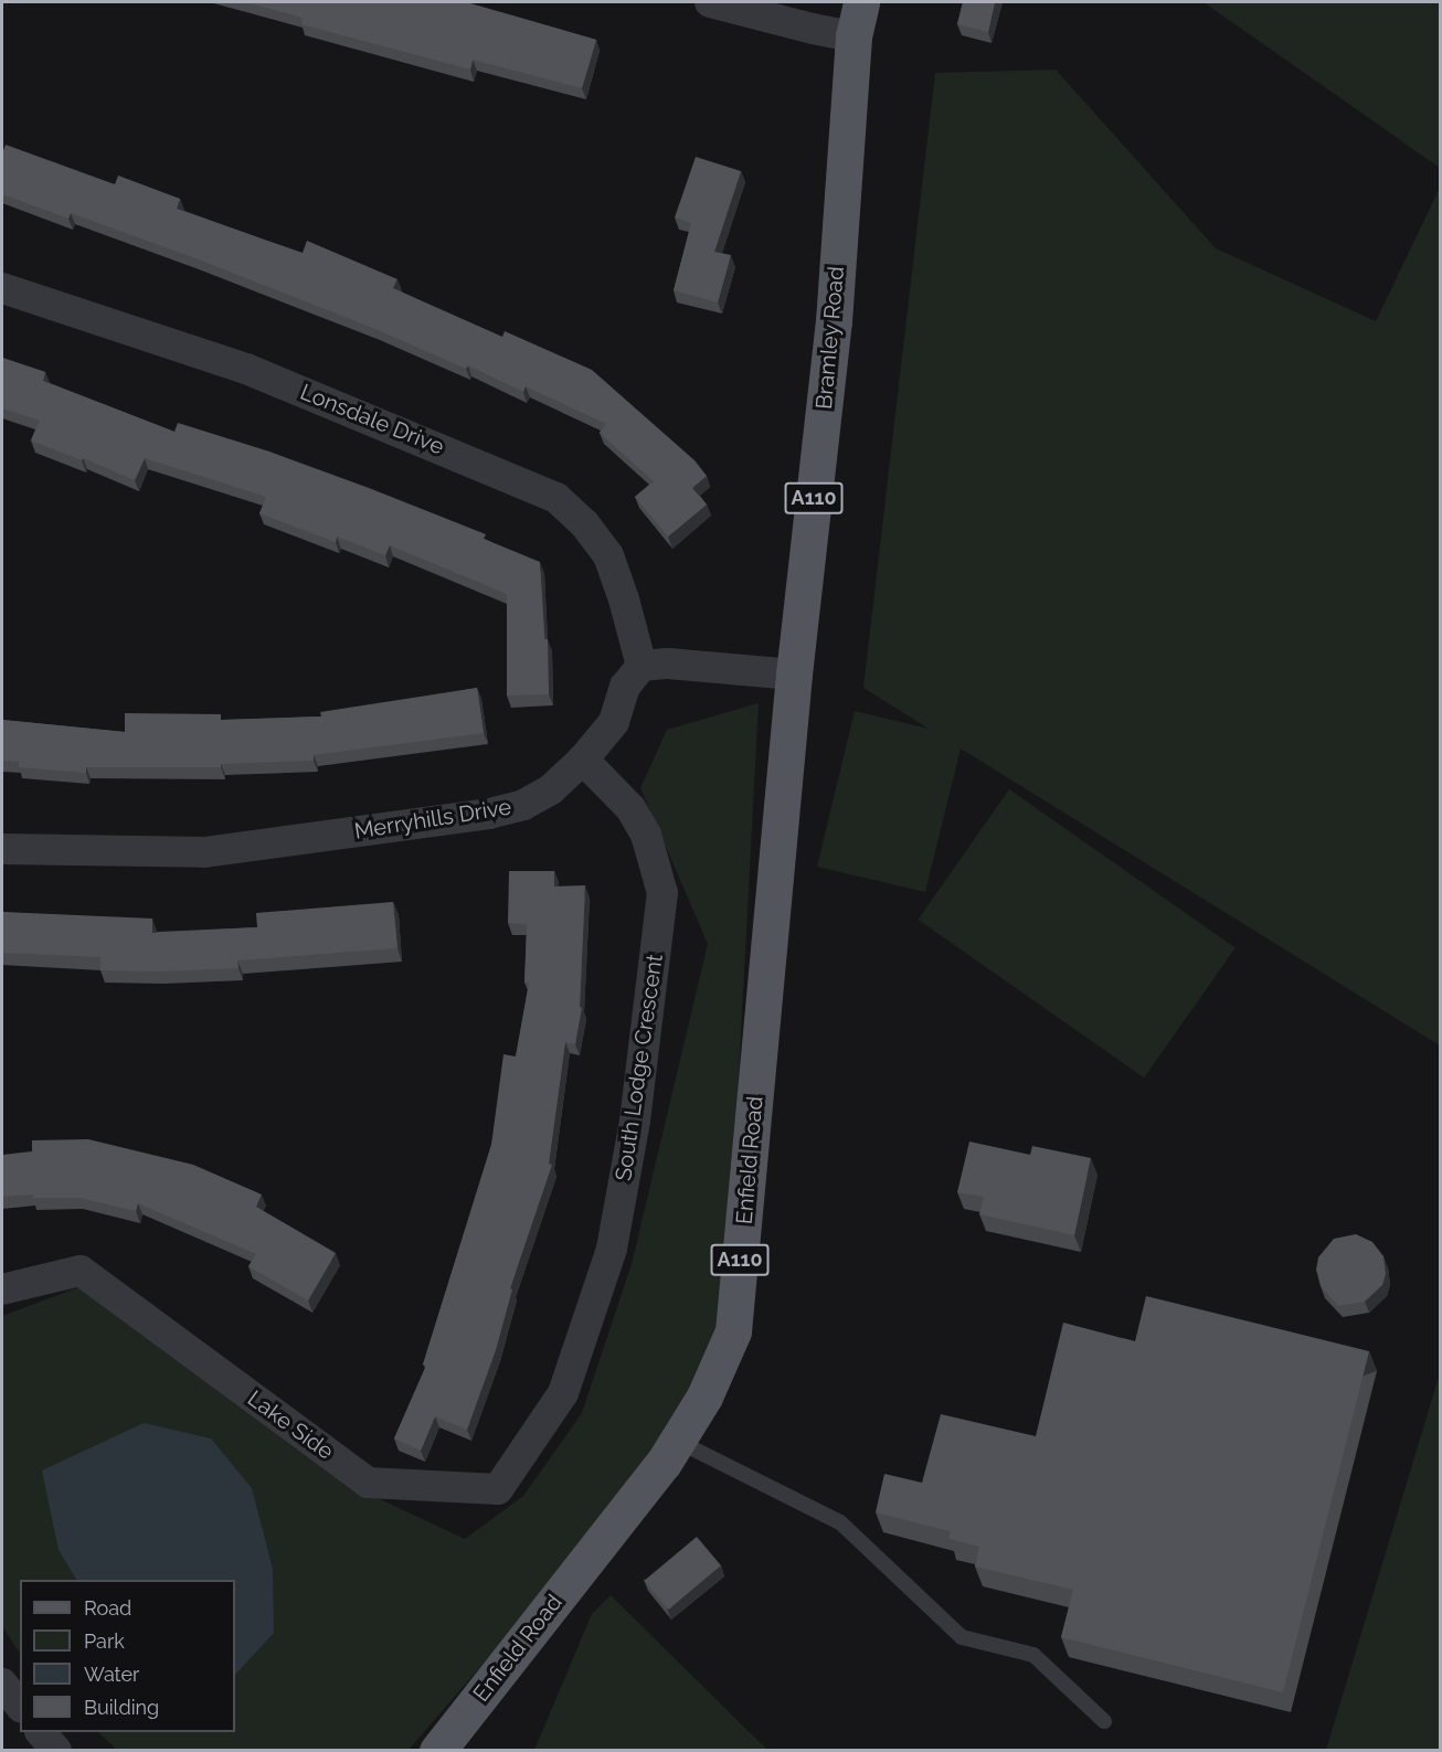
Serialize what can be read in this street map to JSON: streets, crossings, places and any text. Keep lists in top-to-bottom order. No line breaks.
{"streets":{"main road":["Bramley Road","A110","Enfield Road"],"street":["Lonsdale Drive","Merryhills Drive","South Lodge Crescent","Lake Side"]},"crossings":[["Bramley Road","Enfield Road"],["Lonsdale Drive","Merryhills Drive"],["Merryhills Drive","South Lodge Crescent"],["South Lodge Crescent","Lake Side"]],"legend":["Road","Park","Water","Building"]}
